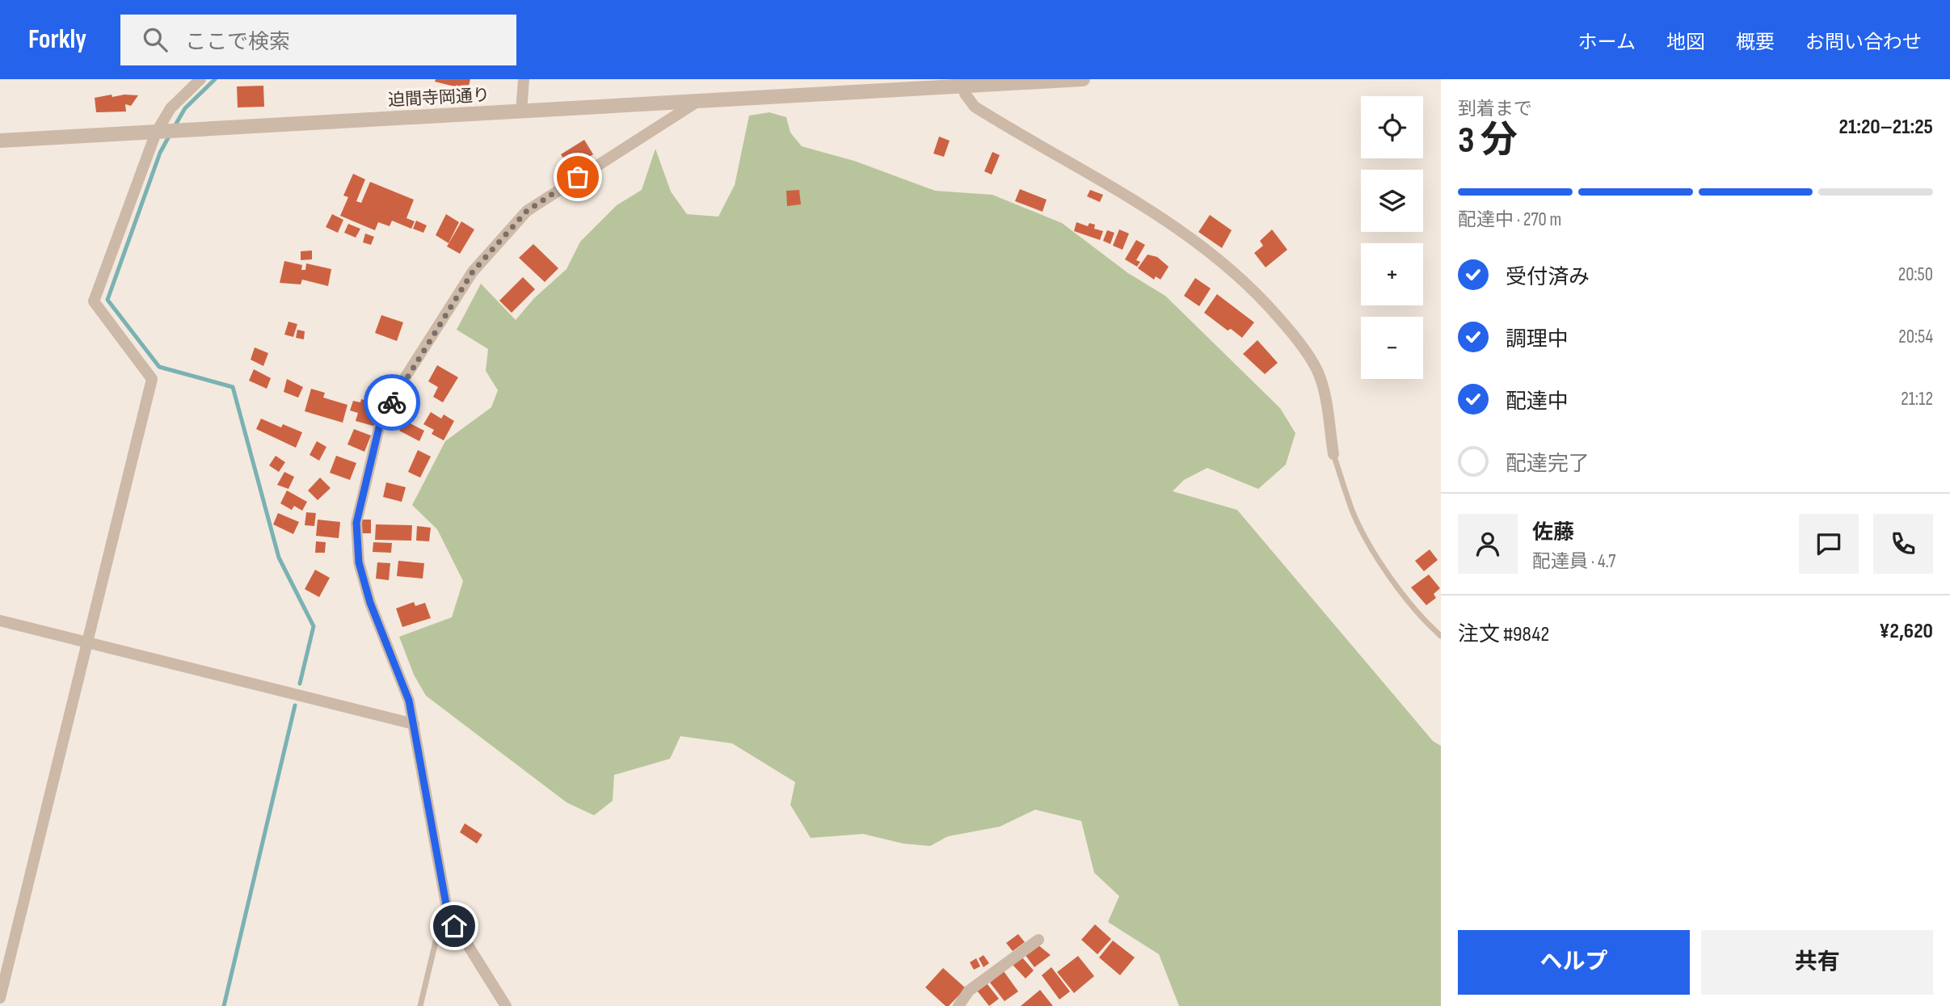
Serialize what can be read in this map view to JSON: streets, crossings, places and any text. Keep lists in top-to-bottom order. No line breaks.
{"streets":{"street":["迫間寺岡通り"]},"page":{"header":"Forkly","search":"ここで検索","nav":["ホーム","地図","概要","お問い合わせ"],"heading":["3 分","到着まで","21:20–21:25"],"panel":["佐藤","配達員 · 4.7","注文 #9842","¥2,620"],"map_buttons":["+","−"],"bar":"配達中 · 270 m","list":[["受付済み","20:50"],["調理中","20:54"],["配達中","21:12"],"配達完了"],"buttons":["ヘルプ","共有"]}}
